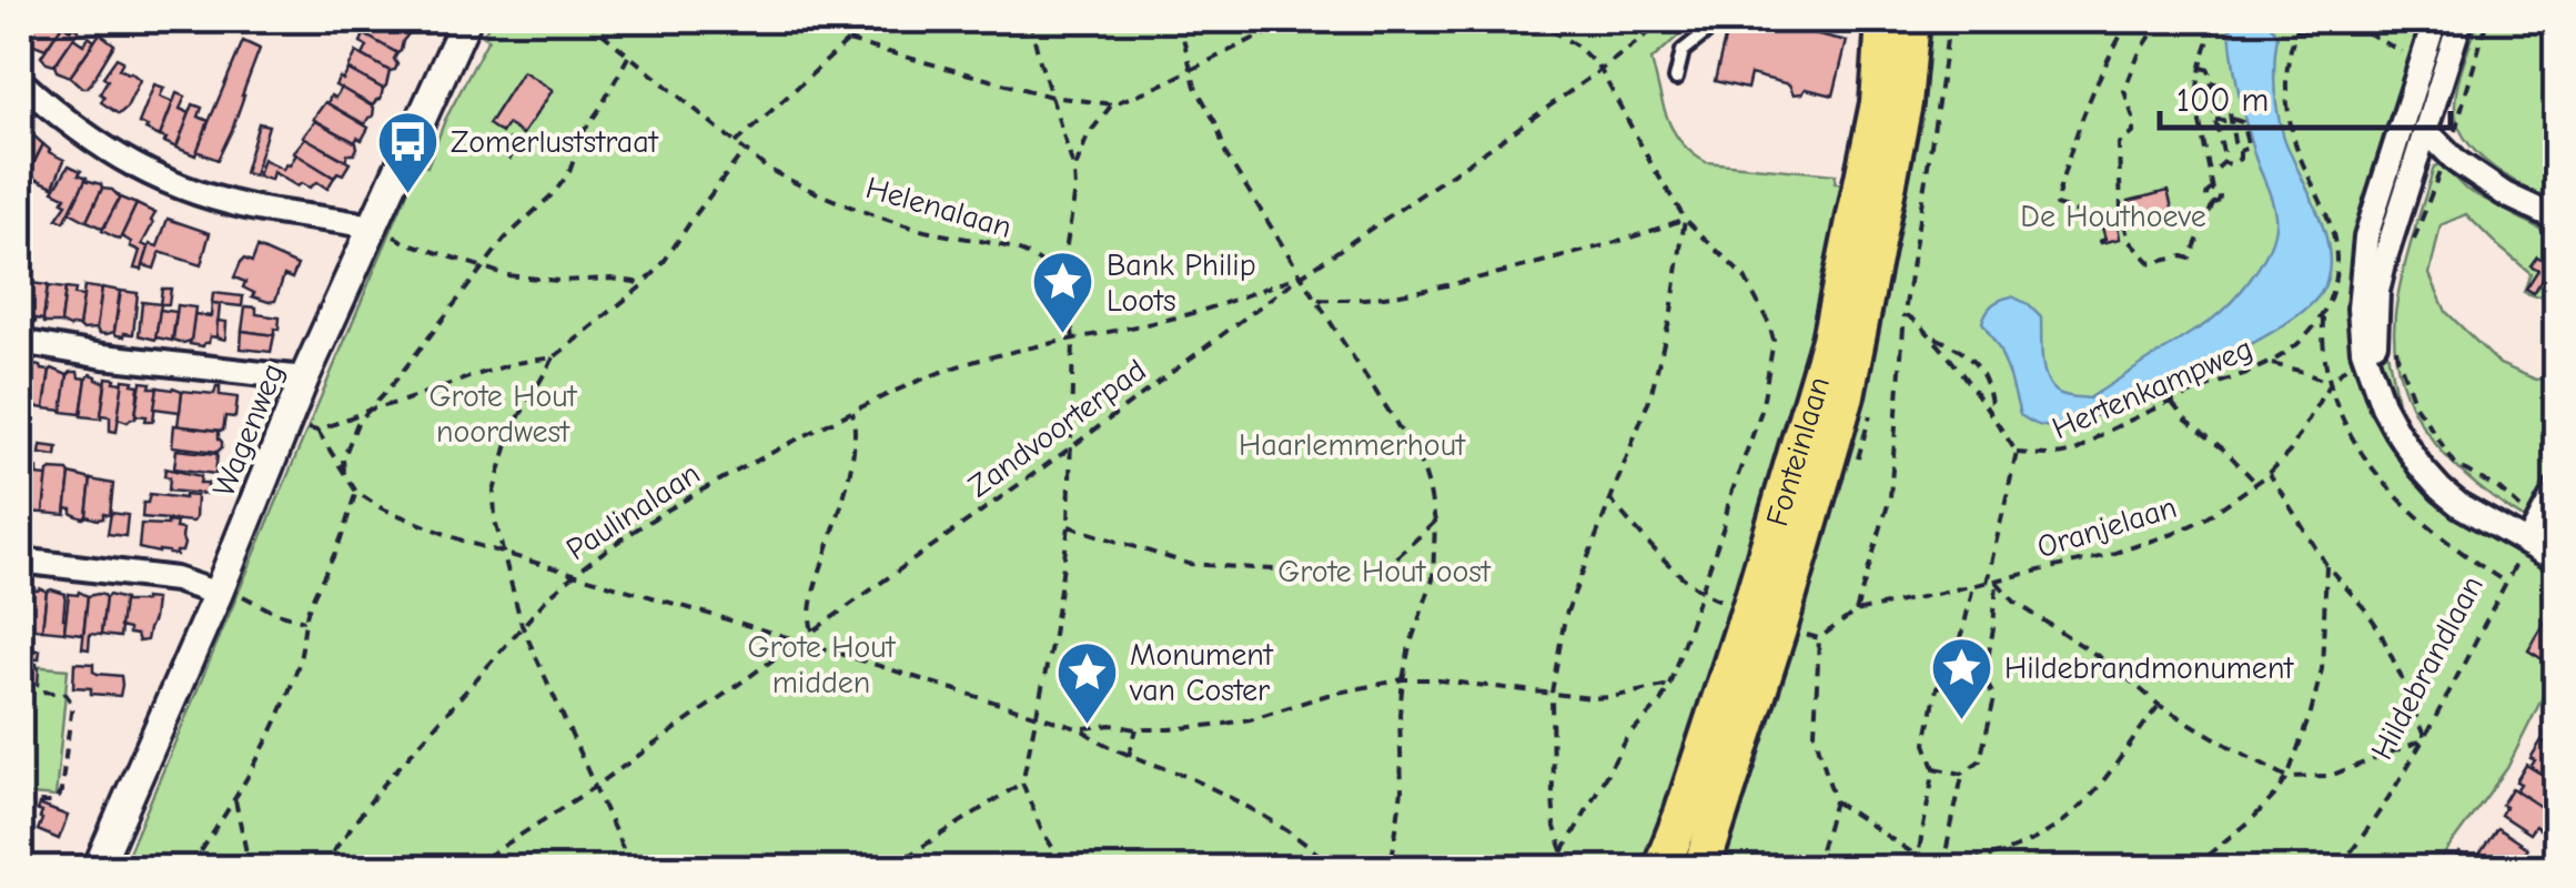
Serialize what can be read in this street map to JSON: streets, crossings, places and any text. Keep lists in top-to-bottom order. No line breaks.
{"streets":{"main road":["Fonteinlaan"],"street":["Wagenweg"],"path":["Helenalaan","Hertenkampweg","Zandvoorterpad","Paulinalaan","Oranjelaan","Hildebrandlaan"]},"crossings":[["Zandvoorterpad","Paulinalaan"]],"parks":["De Houthoeve","Grote Hout noordwest","Haarlemmerhout","Grote Hout oost","Grote Hout midden"],"places":{"bus stop":["Zomerluststraat"],"place":["Bank Philip Loots","Hildebrandmonument","Monument van Coster"]},"scale_bar":"100 m"}
